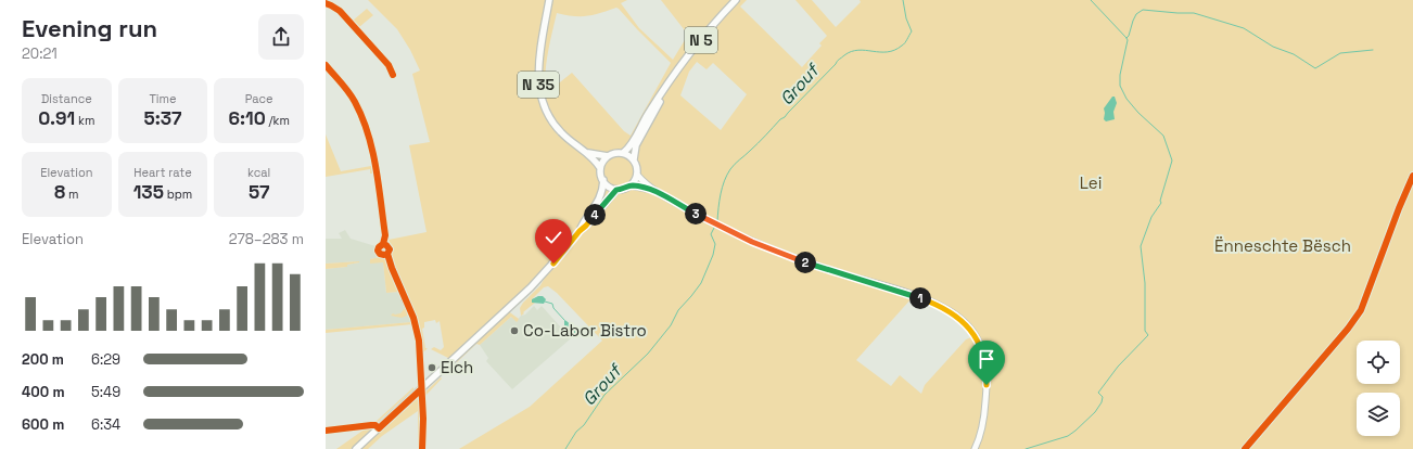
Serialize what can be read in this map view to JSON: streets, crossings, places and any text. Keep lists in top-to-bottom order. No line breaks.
{"streets":{"main road":["N 5","N 35"]},"crossings":[["N 5","N 35"]],"water":["Grouf"],"parks":["Lei","Ënneschte Bësch"],"places":["Co-Labor Bistro","Elch"],"page":{"heading":["Evening run","20:21"],"stats":[["Distance","0.91 km"],["Time","5:37"],["Pace","6:10 /km"],["Elevation","8 m"],["Heart rate","135 bpm"],["kcal","57"]],"pins":["3","4","2","1"],"chart":["Elevation","278–283 m"],"list":[{"name":"200 m","note":"6:29"},{"name":"400 m","note":"5:49"},{"name":"600 m","note":"6:34"}]}}
